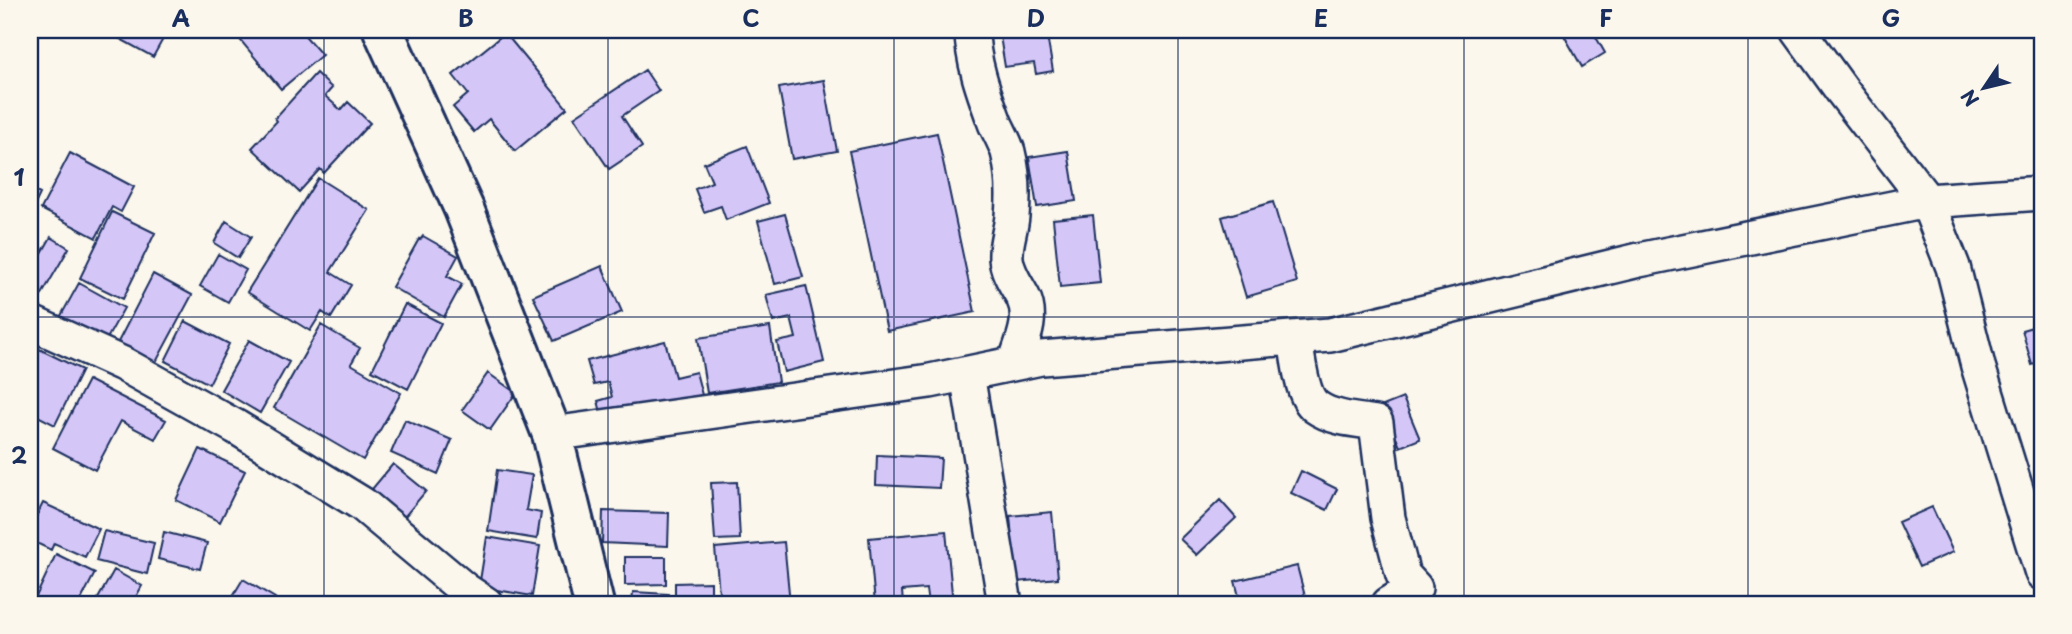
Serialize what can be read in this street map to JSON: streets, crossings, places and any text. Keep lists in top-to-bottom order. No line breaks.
{"north":"bottom left","grid":{"columns":["A","B","C","D","E","F","G"],"rows":["1","2"]}}
